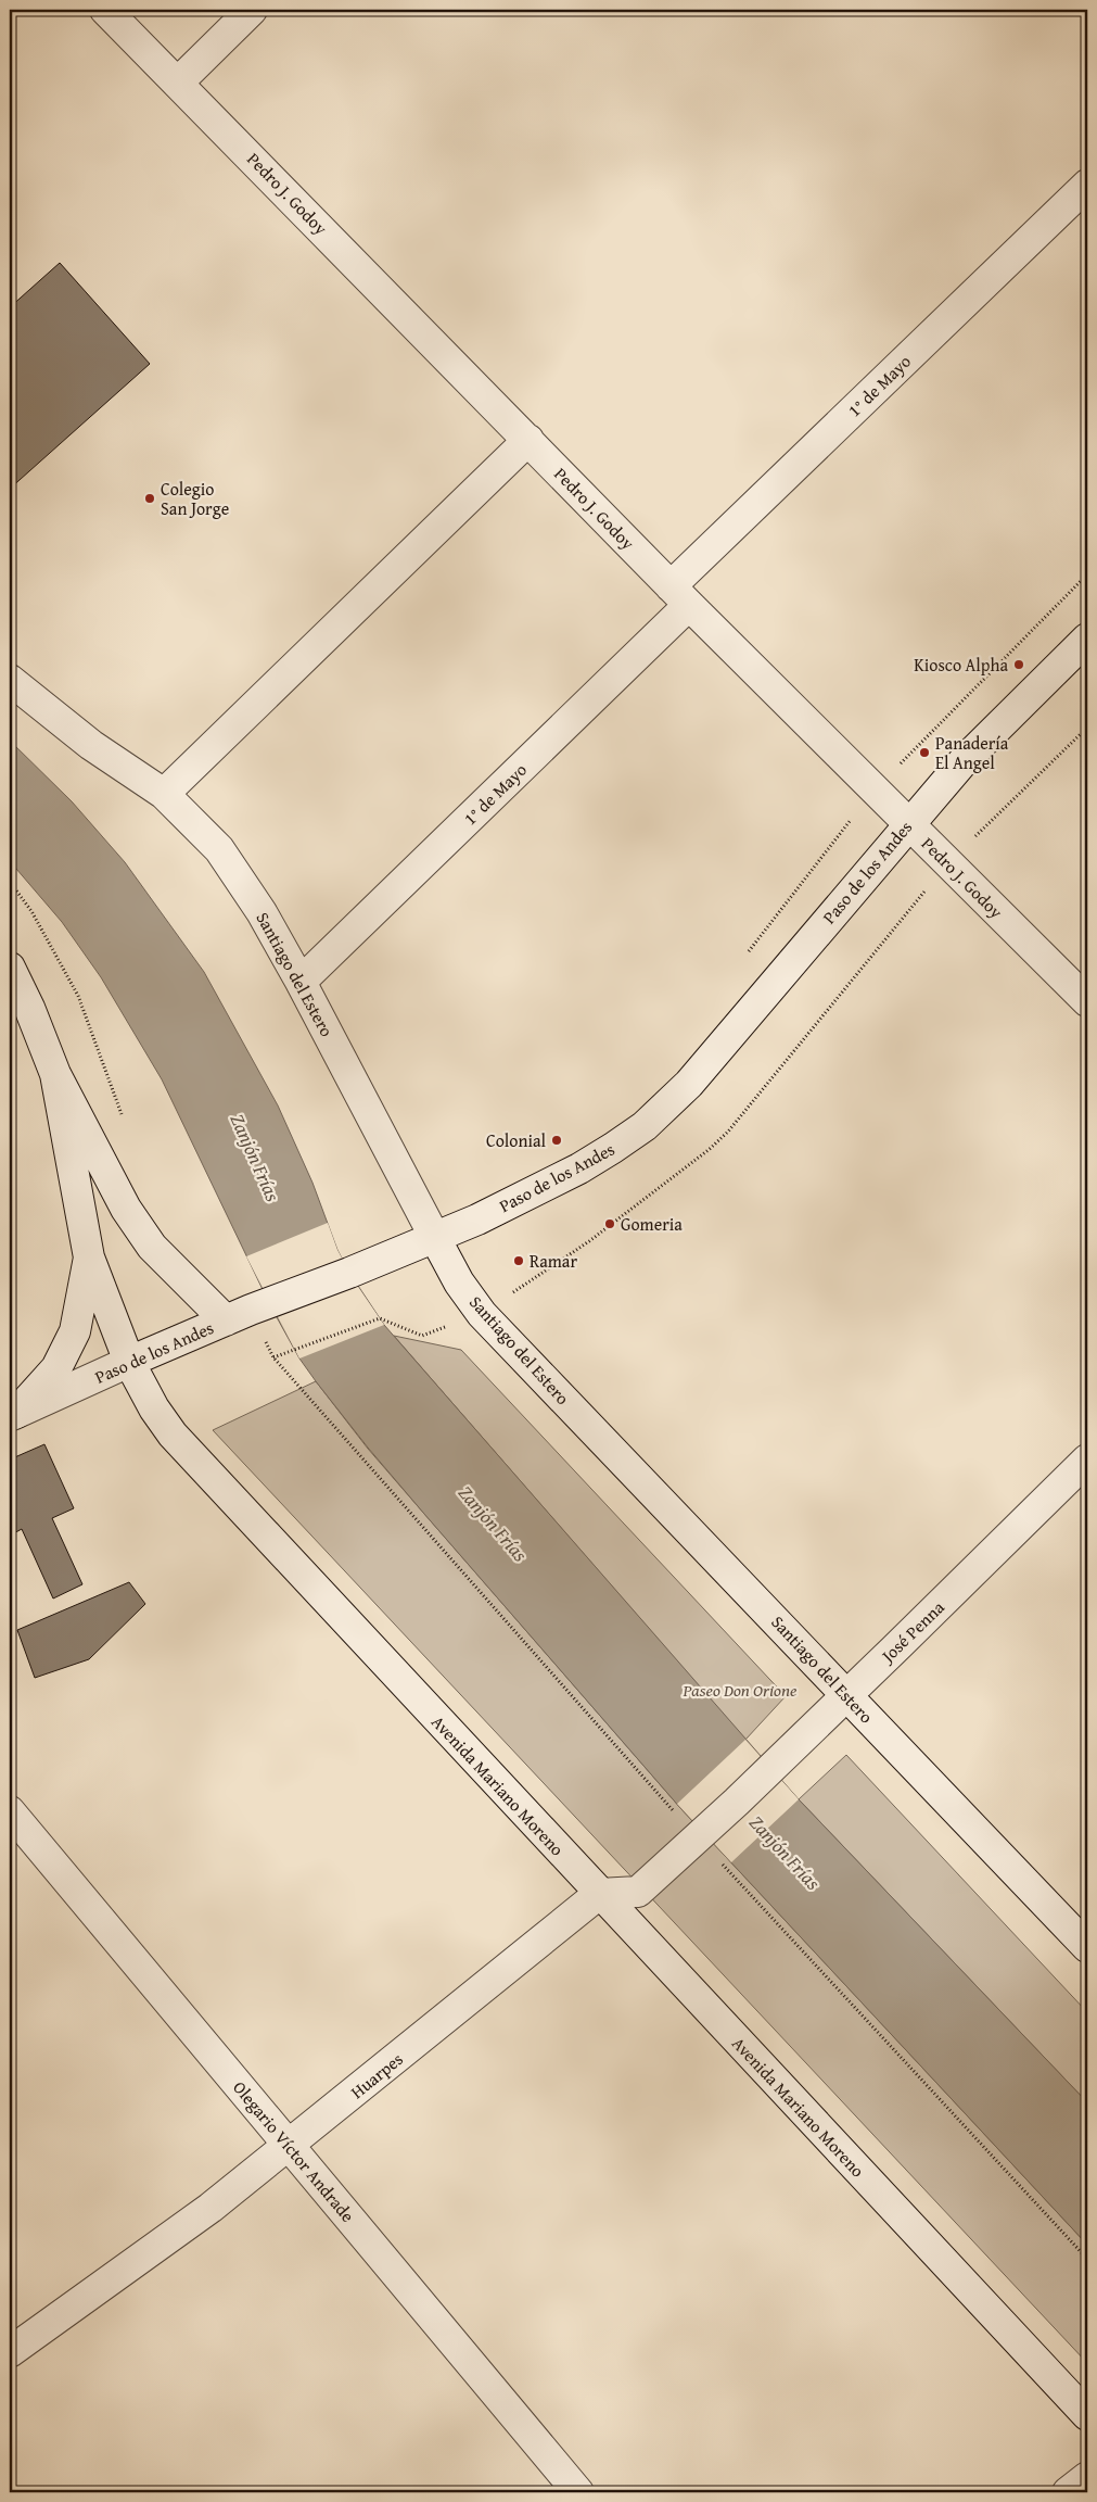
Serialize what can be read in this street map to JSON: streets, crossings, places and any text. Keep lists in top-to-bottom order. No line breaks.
{"streets":{"street":["Pedro J. Godoy","1° de Mayo","Paso de los Andes","Santiago del Estero","José Penna","Avenida Mariano Moreno","Huarpes","Olegario Víctor Andrade"]},"crossings":[["Pedro J. Godoy","1° de Mayo"],["Pedro J. Godoy","Paso de los Andes"],["1° de Mayo","Santiago del Estero"],["Paso de los Andes","Santiago del Estero"],["Paso de los Andes","Avenida Mariano Moreno"],["Santiago del Estero","José Penna"],["José Penna","Avenida Mariano Moreno"],["José Penna","Huarpes"],["Avenida Mariano Moreno","Huarpes"],["Huarpes","Olegario Víctor Andrade"]],"water":["Zanjón Frías"],"parks":["Paseo Don Orione"],"places":["Colegio San Jorge","Kiosco Alpha","Panadería El Angel","Colonial","Gomeria","Ramar"]}
